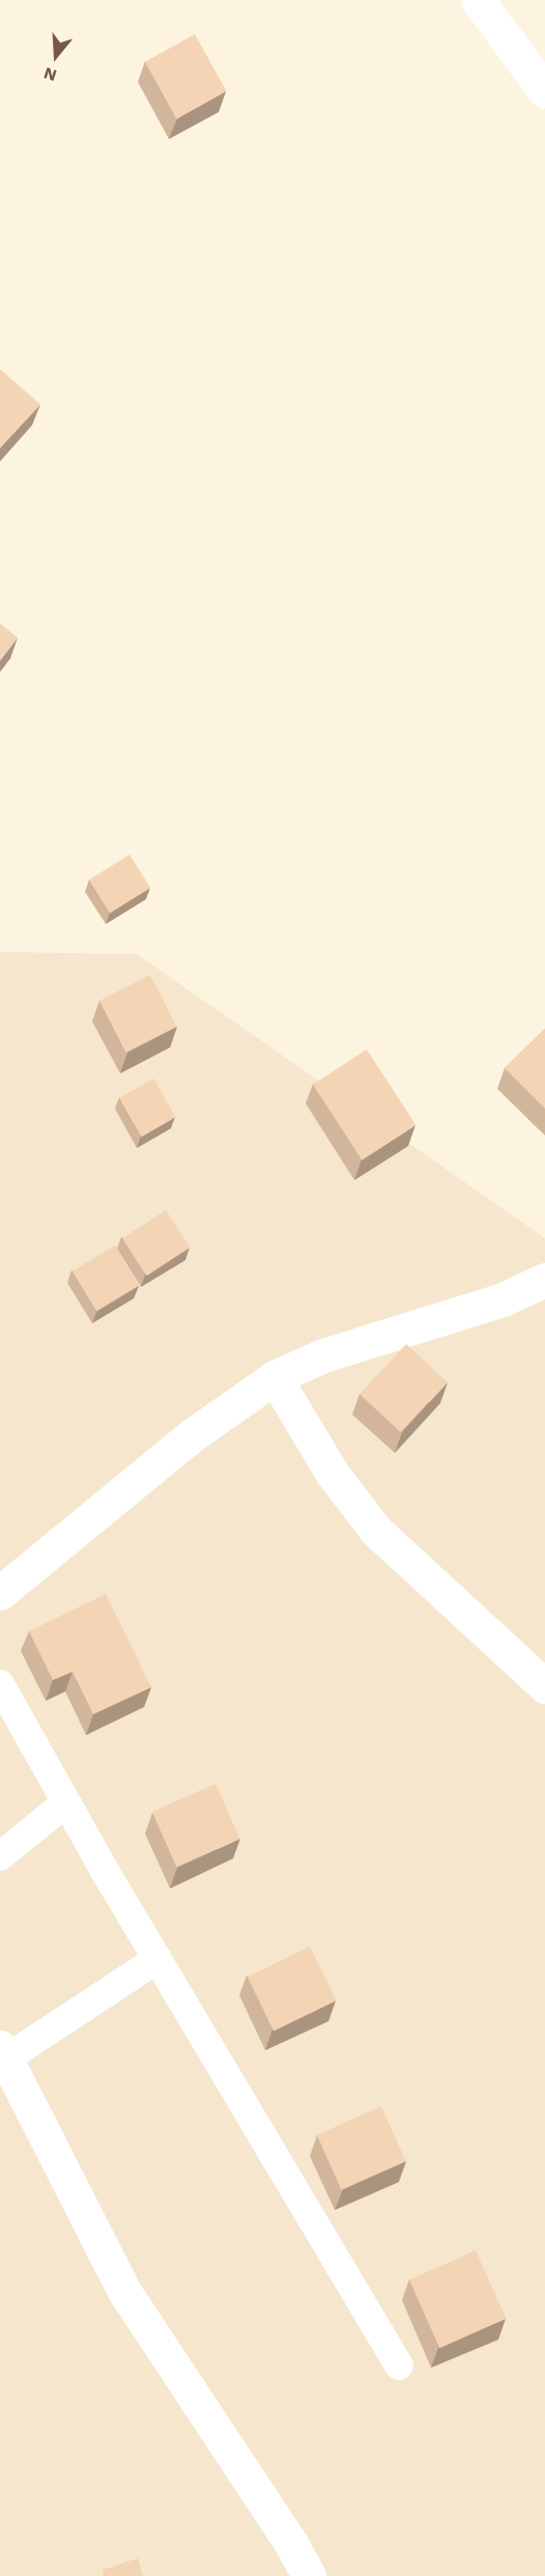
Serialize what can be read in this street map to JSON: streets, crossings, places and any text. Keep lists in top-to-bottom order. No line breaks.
{"north":"bottom"}
